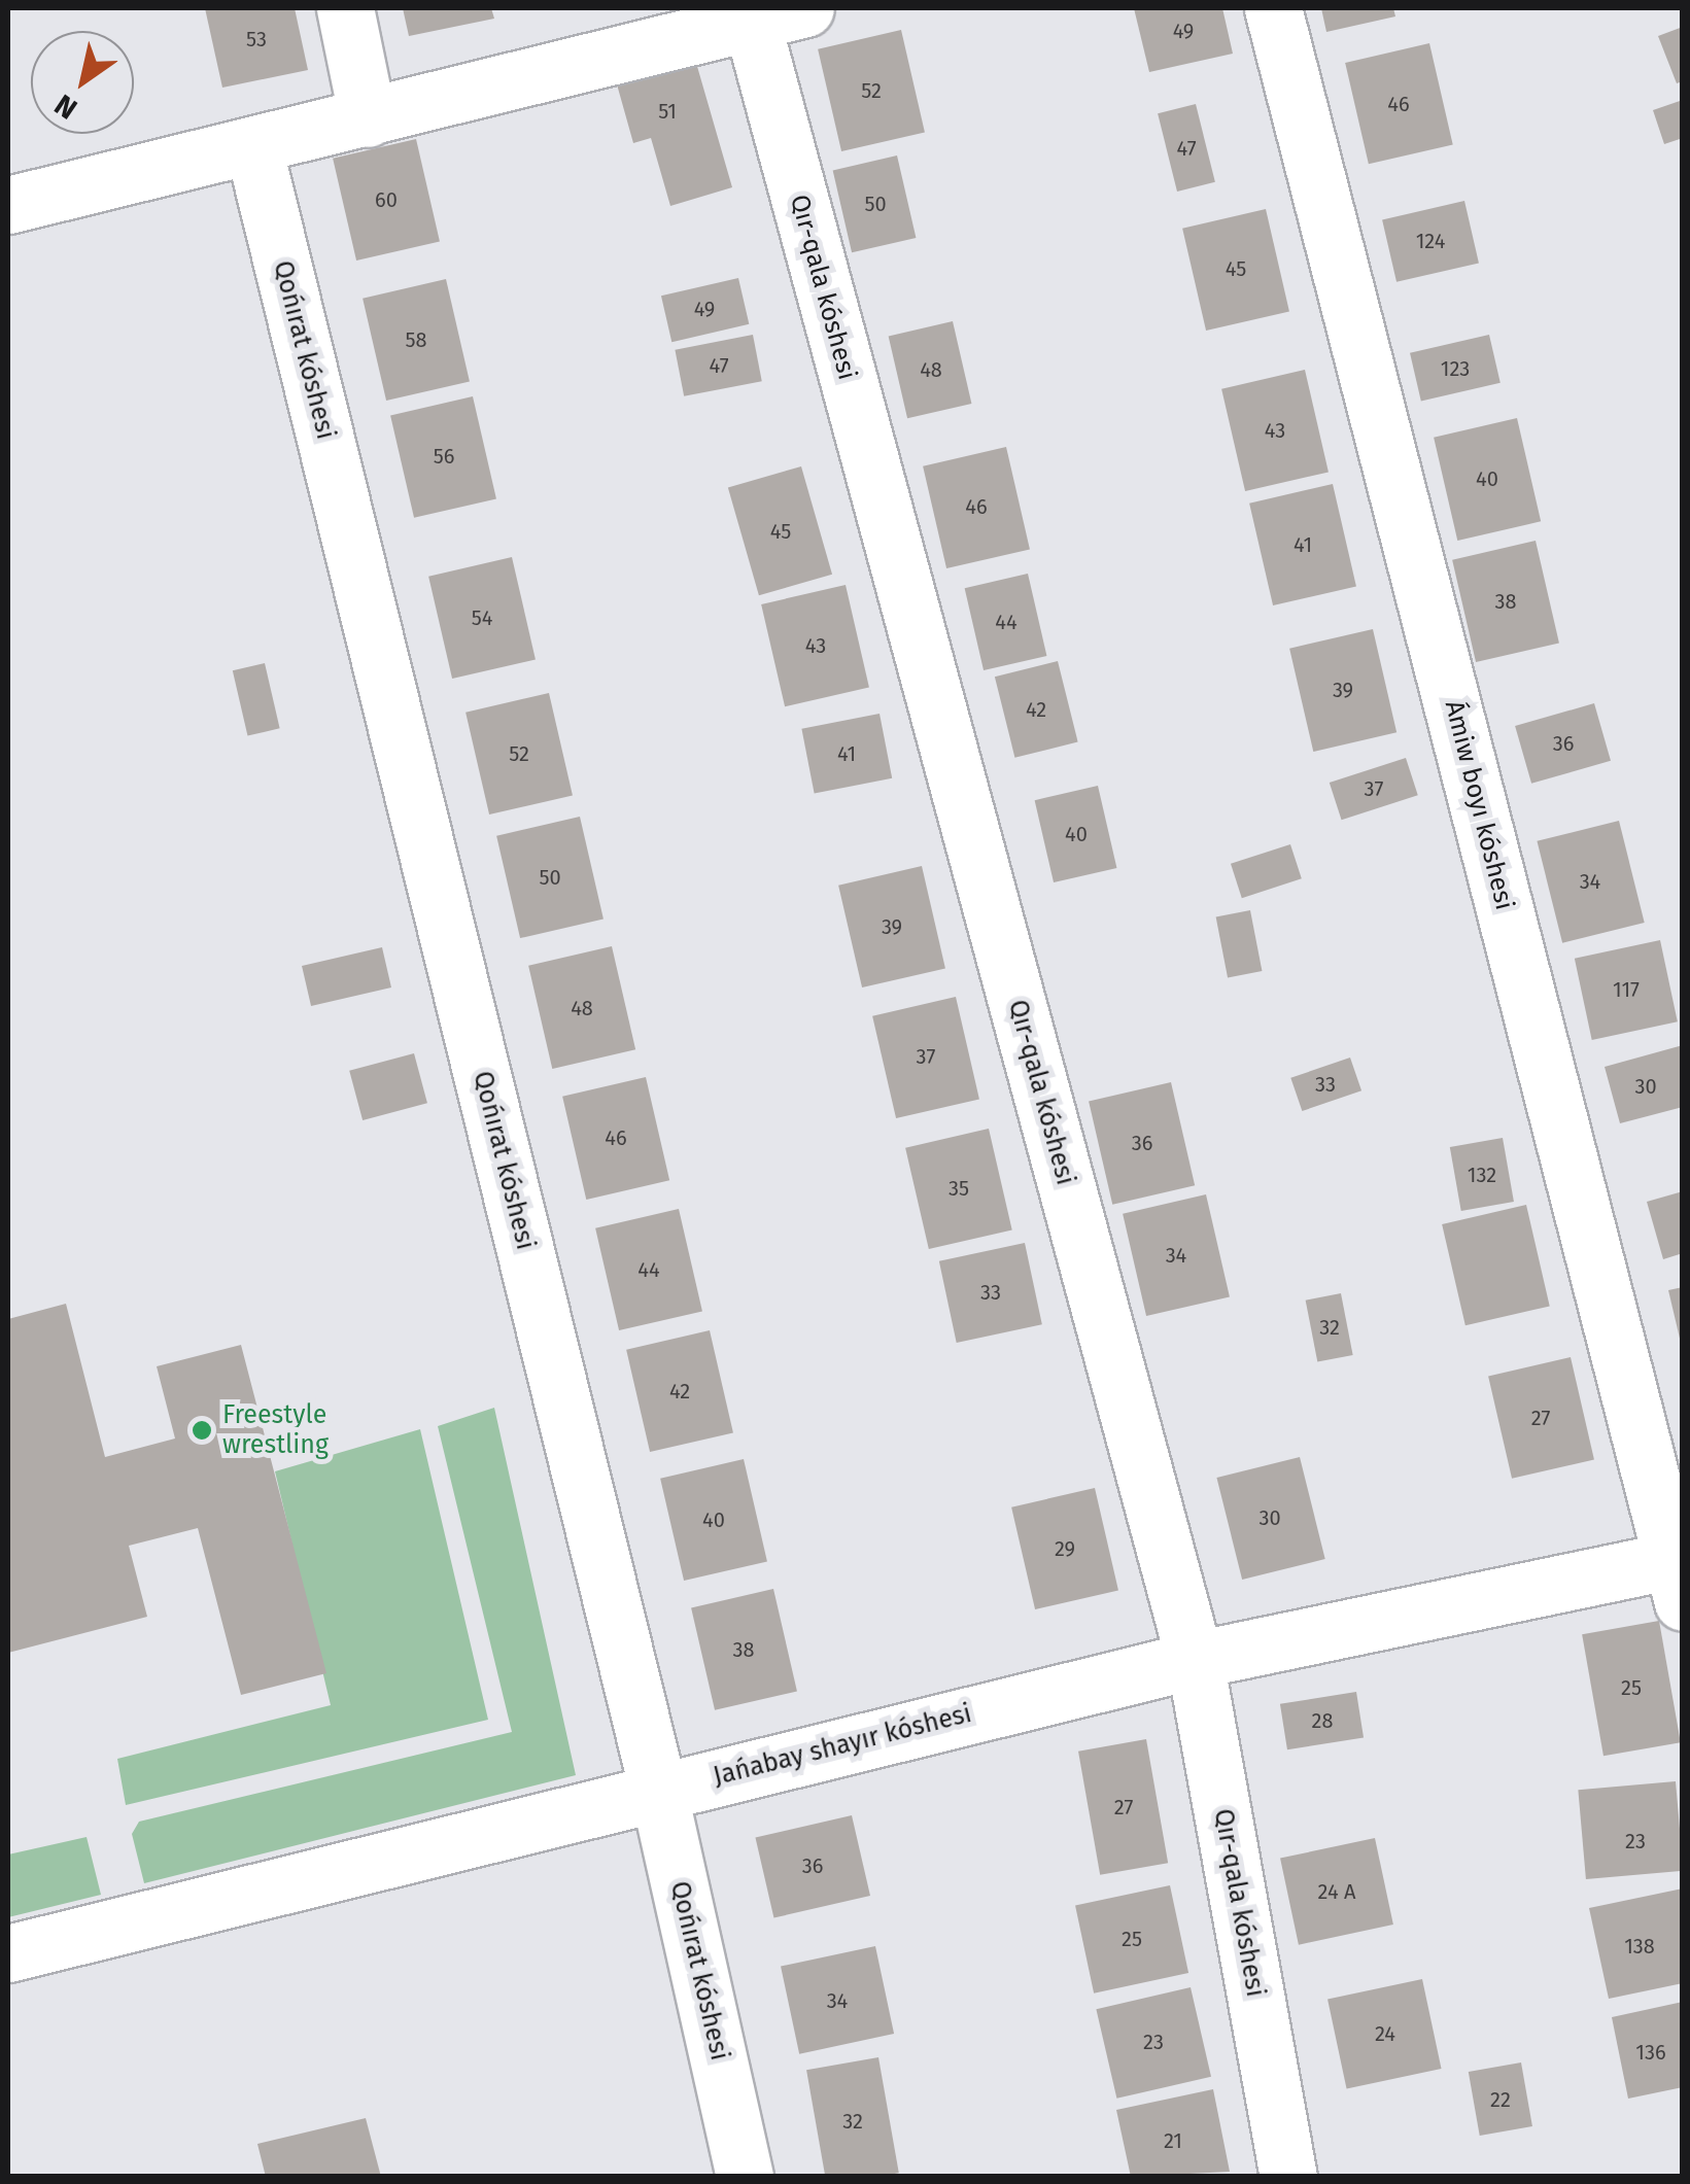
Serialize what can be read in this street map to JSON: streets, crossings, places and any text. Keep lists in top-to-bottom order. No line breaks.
{"streets":{"street":["Qır-qala kóshesi","Qońırat kóshesi","Ámiw boyı kóshesi","Jańabay shayır kóshesi"]},"crossings":[["Qır-qala kóshesi","Jańabay shayır kóshesi"],["Qońırat kóshesi","Jańabay shayır kóshesi"],["Ámiw boyı kóshesi","Jańabay shayır kóshesi"]],"places":["Freestyle wrestling"],"house_numbers":["49","53","52","46","51","47","60","50","124","45","49","58","47","123","48","43","56","40","46","45","41","38","54","44","43","39","42","36","52","41","37","40","50","34","39","117","48","37","33","30","46","36","132","35","34","44","33","32","42","27","30","40","29","38","25","28","27","23","36","24 А","25","138","34","24","23","136","22","32","21"],"north":"bottom left"}
